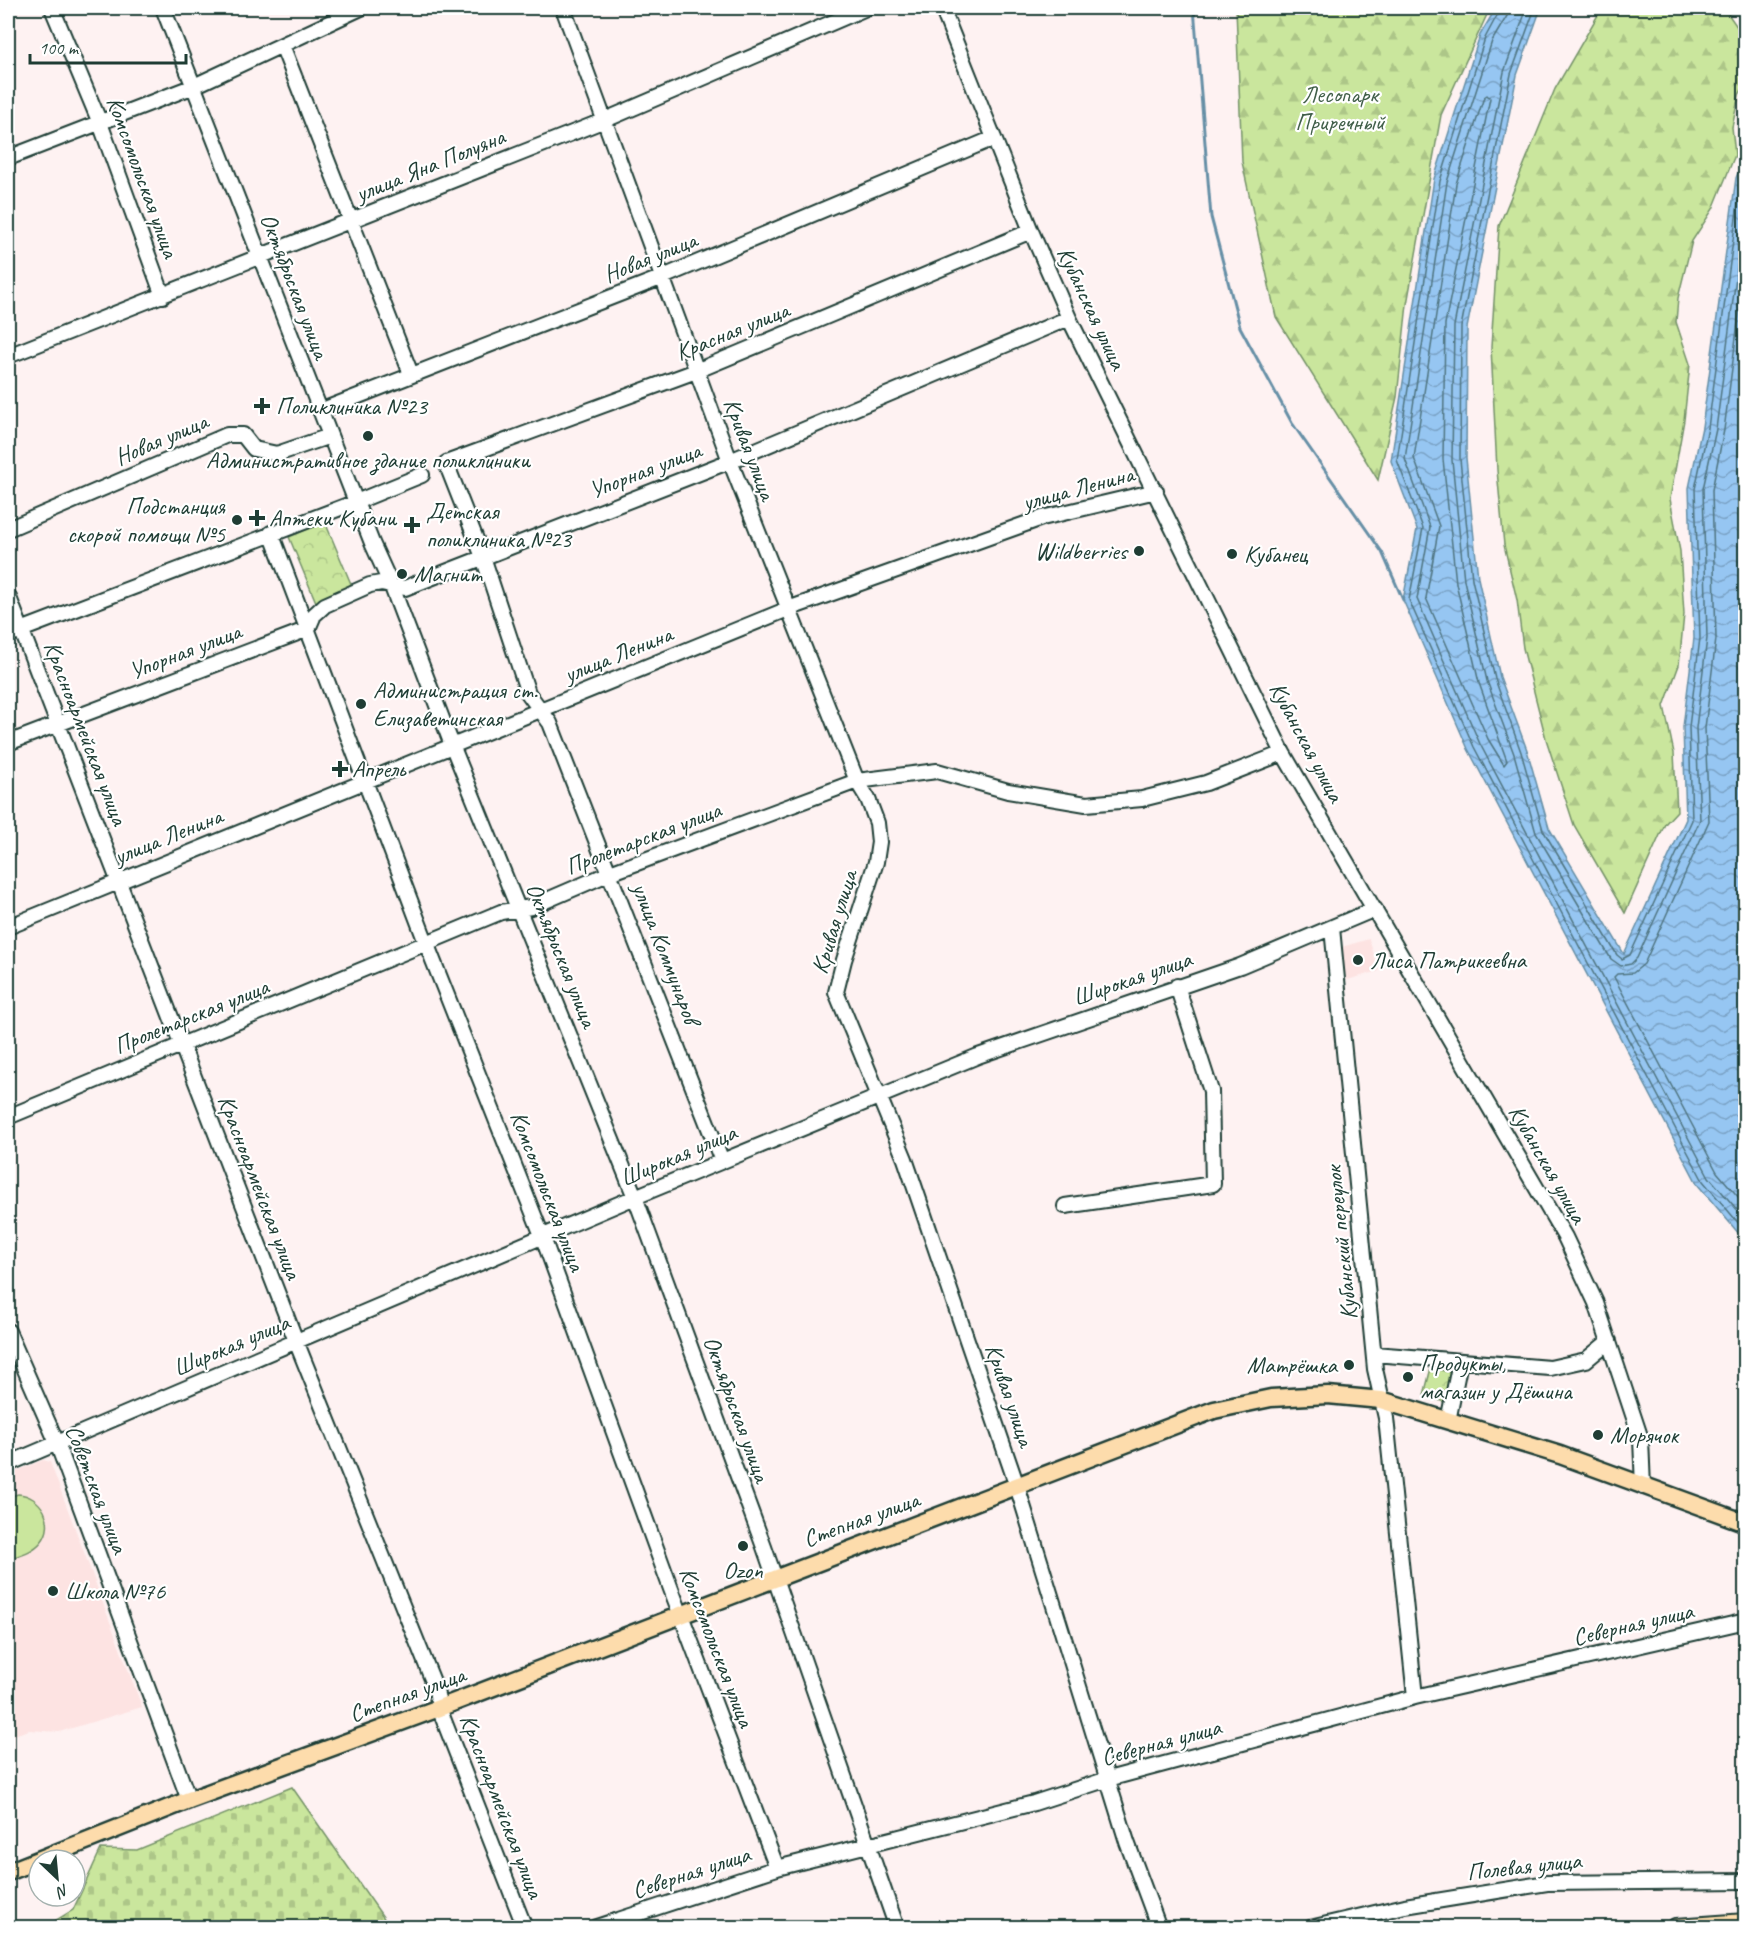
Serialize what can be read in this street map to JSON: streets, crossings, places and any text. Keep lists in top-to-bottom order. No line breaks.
{"streets":{"main road":["Степная улица"],"street":["улица Яна Полуяна","Комсомольская улица","Новая улица","Октябрьская улица","Кубанская улица","Красная улица","Кривая улица","Упорная улица","улица Ленина","Красноармейская улица","Пролетарская улица","улица Коммунаров","Широкая улица","Кубанский переулок","Советская улица","Северная улица","Полевая улица"]},"crossings":[["улица Яна Полуяна","Комсомольская улица"],["улица Яна Полуяна","Октябрьская улица"],["улица Яна Полуяна","Кривая улица"],["Комсомольская улица","Упорная улица"],["Комсомольская улица","улица Ленина"],["Комсомольская улица","Пролетарская улица"],["Комсомольская улица","Широкая улица"],["Комсомольская улица","Степная улица"],["Комсомольская улица","Северная улица"],["Новая улица","Октябрьская улица"],["Новая улица","Кубанская улица"],["Новая улица","Кривая улица"],["Октябрьская улица","Упорная улица"],["Октябрьская улица","улица Ленина"],["Октябрьская улица","Пролетарская улица"],["Октябрьская улица","Широкая улица"],["Октябрьская улица","Степная улица"],["Октябрьская улица","Северная улица"],["Кубанская улица","Красная улица"],["Кубанская улица","Упорная улица"],["Кубанская улица","улица Ленина"],["Кубанская улица","Пролетарская улица"],["Кубанская улица","Широкая улица"],["Кубанская улица","Степная улица"],["Красная улица","Кривая улица"],["Красная улица","улица Коммунаров"],["Кривая улица","Упорная улица"],["Кривая улица","улица Ленина"],["Кривая улица","Пролетарская улица"],["Кривая улица","Широкая улица"],["Кривая улица","Степная улица"],["Кривая улица","Северная улица"],["Упорная улица","Красноармейская улица"],["Упорная улица","улица Коммунаров"],["улица Ленина","Красноармейская улица"],["улица Ленина","улица Коммунаров"],["Красноармейская улица","Пролетарская улица"],["Красноармейская улица","Широкая улица"],["Красноармейская улица","Степная улица"],["Пролетарская улица","улица Коммунаров"],["улица Коммунаров","Широкая улица"],["Широкая улица","Кубанский переулок"],["Широкая улица","Советская улица"],["Кубанский переулок","Степная улица"],["Кубанский переулок","Северная улица"],["Советская улица","Степная улица"]],"parks":["Лесопарк Приречный"],"places":{"health":["Поликлиника №23","Аптеки Кубани","Детская поликлиника №23","Апрель"],"other":["Административное здание поликлиники","Подстанция скорой помощи №5","Wildberries","Кубанец","Магнит","Администрация ст. Елизаветинская","Лиса Патрикеевна","Матрёшка","Продукты, магазин у Дёшина","Морячок","Ozon","Школа №76"]},"scale_bar":"100 m","north":"bottom right"}
